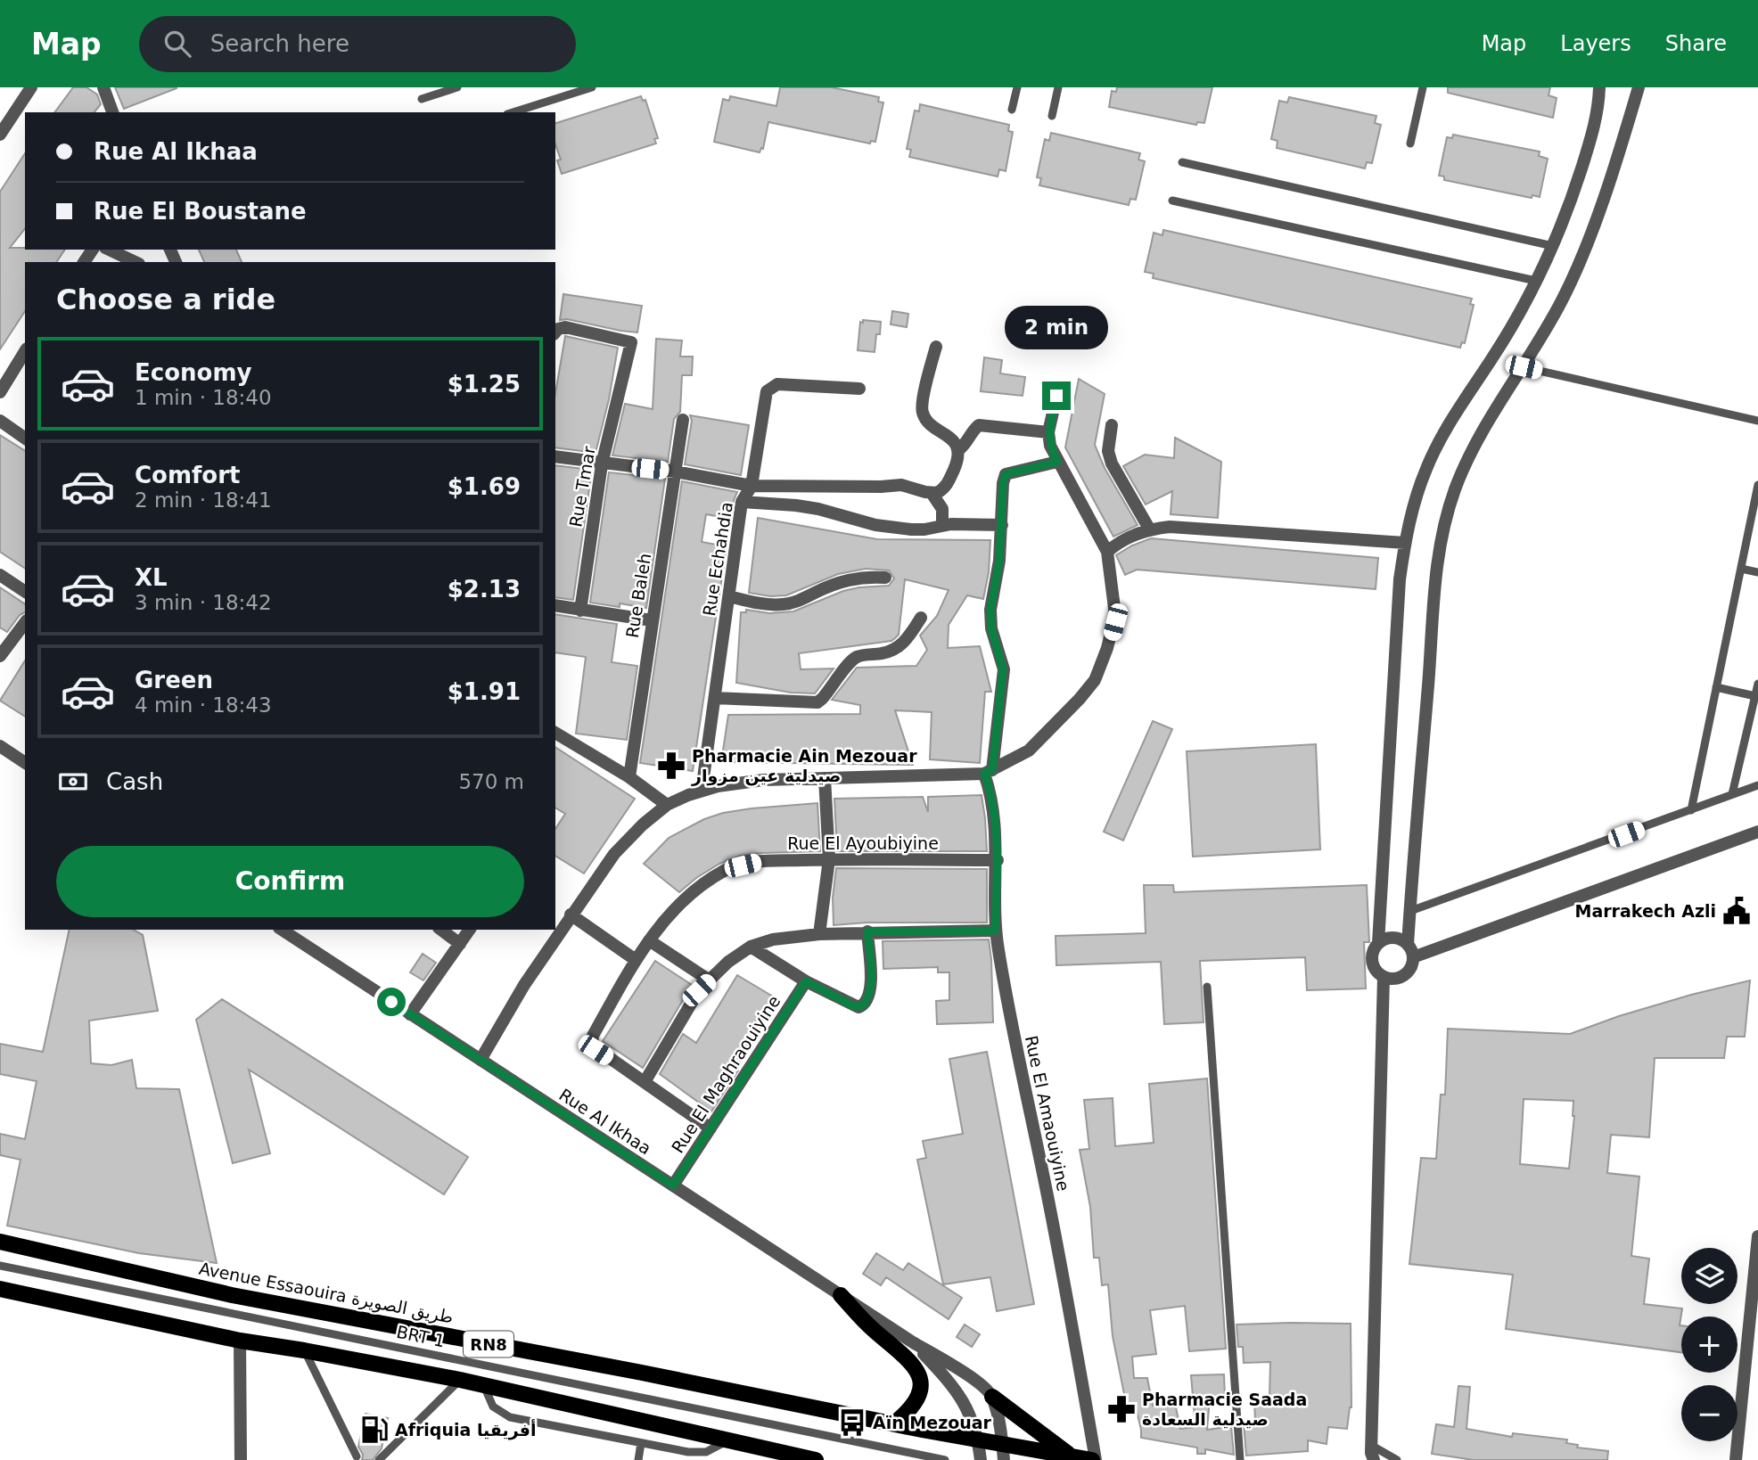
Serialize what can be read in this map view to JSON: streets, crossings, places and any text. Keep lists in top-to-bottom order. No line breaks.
{"streets":{"main road":["Avenue Essaouira طريق الصويرة","RN8"],"street":["Rue Tmar","Rue Echahdia","Rue Baleh","Rue El Ayoubiyine","Rue El Maghraouiyine","Rue El Amaouiyine","Rue Al Ikhaa"],"lane":["BRT 1"]},"crossings":[["Rue El Ayoubiyine","Rue El Maghraouiyine"],["Rue El Ayoubiyine","Rue El Amaouiyine"],["Rue El Maghraouiyine","Rue Al Ikhaa"],["Rue El Amaouiyine","RN8"],["Rue Al Ikhaa","Avenue Essaouira طريق الصويرة"],["Rue Al Ikhaa","RN8"],["Avenue Essaouira طريق الصويرة","RN8"]],"places":{"pharmacy":["Pharmacie Ain Mezouar صيدلية عين مزوار","Pharmacie Saada صيدلية السعادة"],"public building":["Marrakech Azli"],"bus stop":["Aïn Mezouar"],"fuel station":["Afriquia أفريقيا"]},"page":{"header":"Map","search":"Search here","nav":["Map","Layers","Share"],"banner":["Rue Al Ikhaa","Rue El Boustane"],"heading":"Choose a ride","bubble":"2 min","list":[{"name":"Economy","note":"1 min · 18:40","value":"$1.25"},{"name":"Comfort","note":"2 min · 18:41","value":"$1.69"},{"name":"XL","note":"3 min · 18:42","value":"$2.13"},{"name":"Green","note":"4 min · 18:43","value":"$1.91"}],"pay":["Cash","570 m"],"buttons":"Confirm","map_buttons":["+","−"]}}
